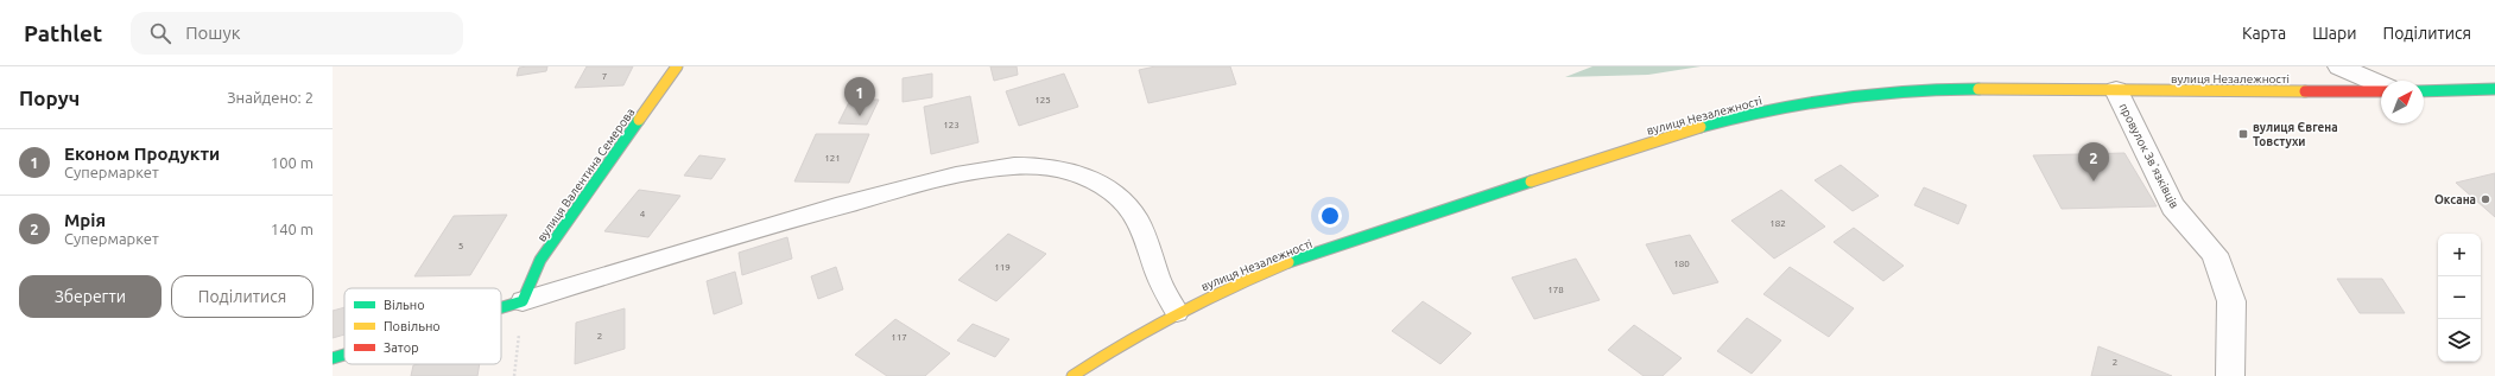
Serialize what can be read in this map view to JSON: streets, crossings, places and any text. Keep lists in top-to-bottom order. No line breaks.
{"streets":{"main road":["вулиця Незалежності","вулиця Валентина Семерова"],"street":["провулок Звʼязківців"]},"crossings":[["вулиця Незалежності","провулок Звʼязківців"]],"places":{"transit":["вулиця Євгена Товстухи"],"other":["Оксана"]},"house_numbers":["7","125","123","121","4","182","5","180","119","178","2","117","2"],"legend":["Вільно","Повільно","Затор"],"north":"top right","page":{"header":"Pathlet","search":"Пошук","nav":["Карта","Шари","Поділитися"],"heading":["Поруч","Знайдено: 2"],"pins":["1","2"],"list":[{"mark":"1","name":"Економ Продукти","note":"Супермаркет","value":"100 m"},{"mark":"2","name":"Мрія","note":"Супермаркет","value":"140 m"}],"map_buttons":["+","−"],"buttons":["Зберегти","Поділитися"]}}
